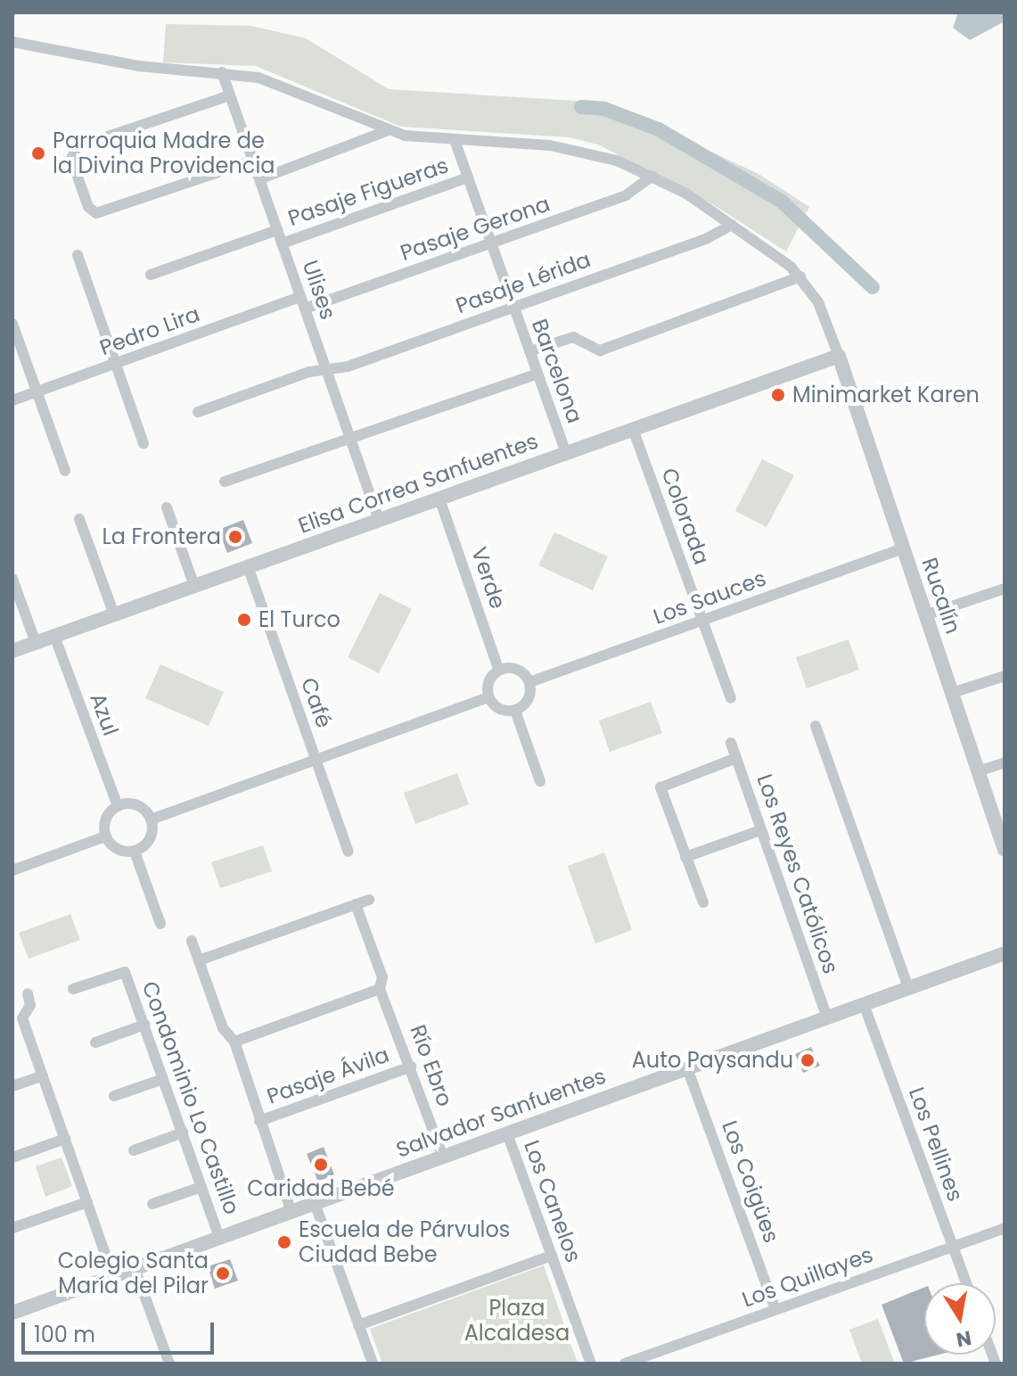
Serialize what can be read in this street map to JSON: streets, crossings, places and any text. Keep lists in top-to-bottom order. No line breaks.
{"streets":{"street":["Pasaje Figueras","Pasaje Gerona","Pasaje Lérida","Ulises","Pedro Lira","Barcelona","Elisa Correa Sanfuentes","Colorada","Verde","Rucalín","Los Sauces","Café","Azul","Los Reyes Católicos","Río Ebro","Pasaje Ávila","Condominio Lo Castillo","Salvador Sanfuentes","Los Pellines","Los Coigües","Los Canelos","Los Quillayes"]},"crossings":[["Pasaje Figueras","Ulises"],["Pasaje Figueras","Barcelona"],["Pasaje Gerona","Ulises"],["Pasaje Gerona","Pedro Lira"],["Pasaje Gerona","Barcelona"],["Pasaje Lérida","Ulises"],["Pasaje Lérida","Barcelona"],["Ulises","Pedro Lira"],["Ulises","Elisa Correa Sanfuentes"],["Barcelona","Elisa Correa Sanfuentes"],["Elisa Correa Sanfuentes","Colorada"],["Elisa Correa Sanfuentes","Verde"],["Elisa Correa Sanfuentes","Rucalín"],["Elisa Correa Sanfuentes","Café"],["Elisa Correa Sanfuentes","Azul"],["Colorada","Los Sauces"],["Verde","Los Sauces"],["Rucalín","Los Sauces"],["Los Reyes Católicos","Salvador Sanfuentes"],["Río Ebro","Pasaje Ávila"],["Río Ebro","Salvador Sanfuentes"],["Condominio Lo Castillo","Salvador Sanfuentes"],["Salvador Sanfuentes","Los Pellines"],["Salvador Sanfuentes","Los Coigües"],["Salvador Sanfuentes","Los Canelos"],["Los Pellines","Los Quillayes"],["Los Coigües","Los Quillayes"]],"parks":["Plaza Alcaldesa"],"places":["Parroquia Madre de la Divina Providencia","Minimarket Karen","La Frontera","El Turco","Auto Paysandu","Caridad Bebé","Escuela de Párvulos Ciudad Bebe","Colegio Santa María del Pilar"],"scale_bar":"100 m","north":"bottom"}
